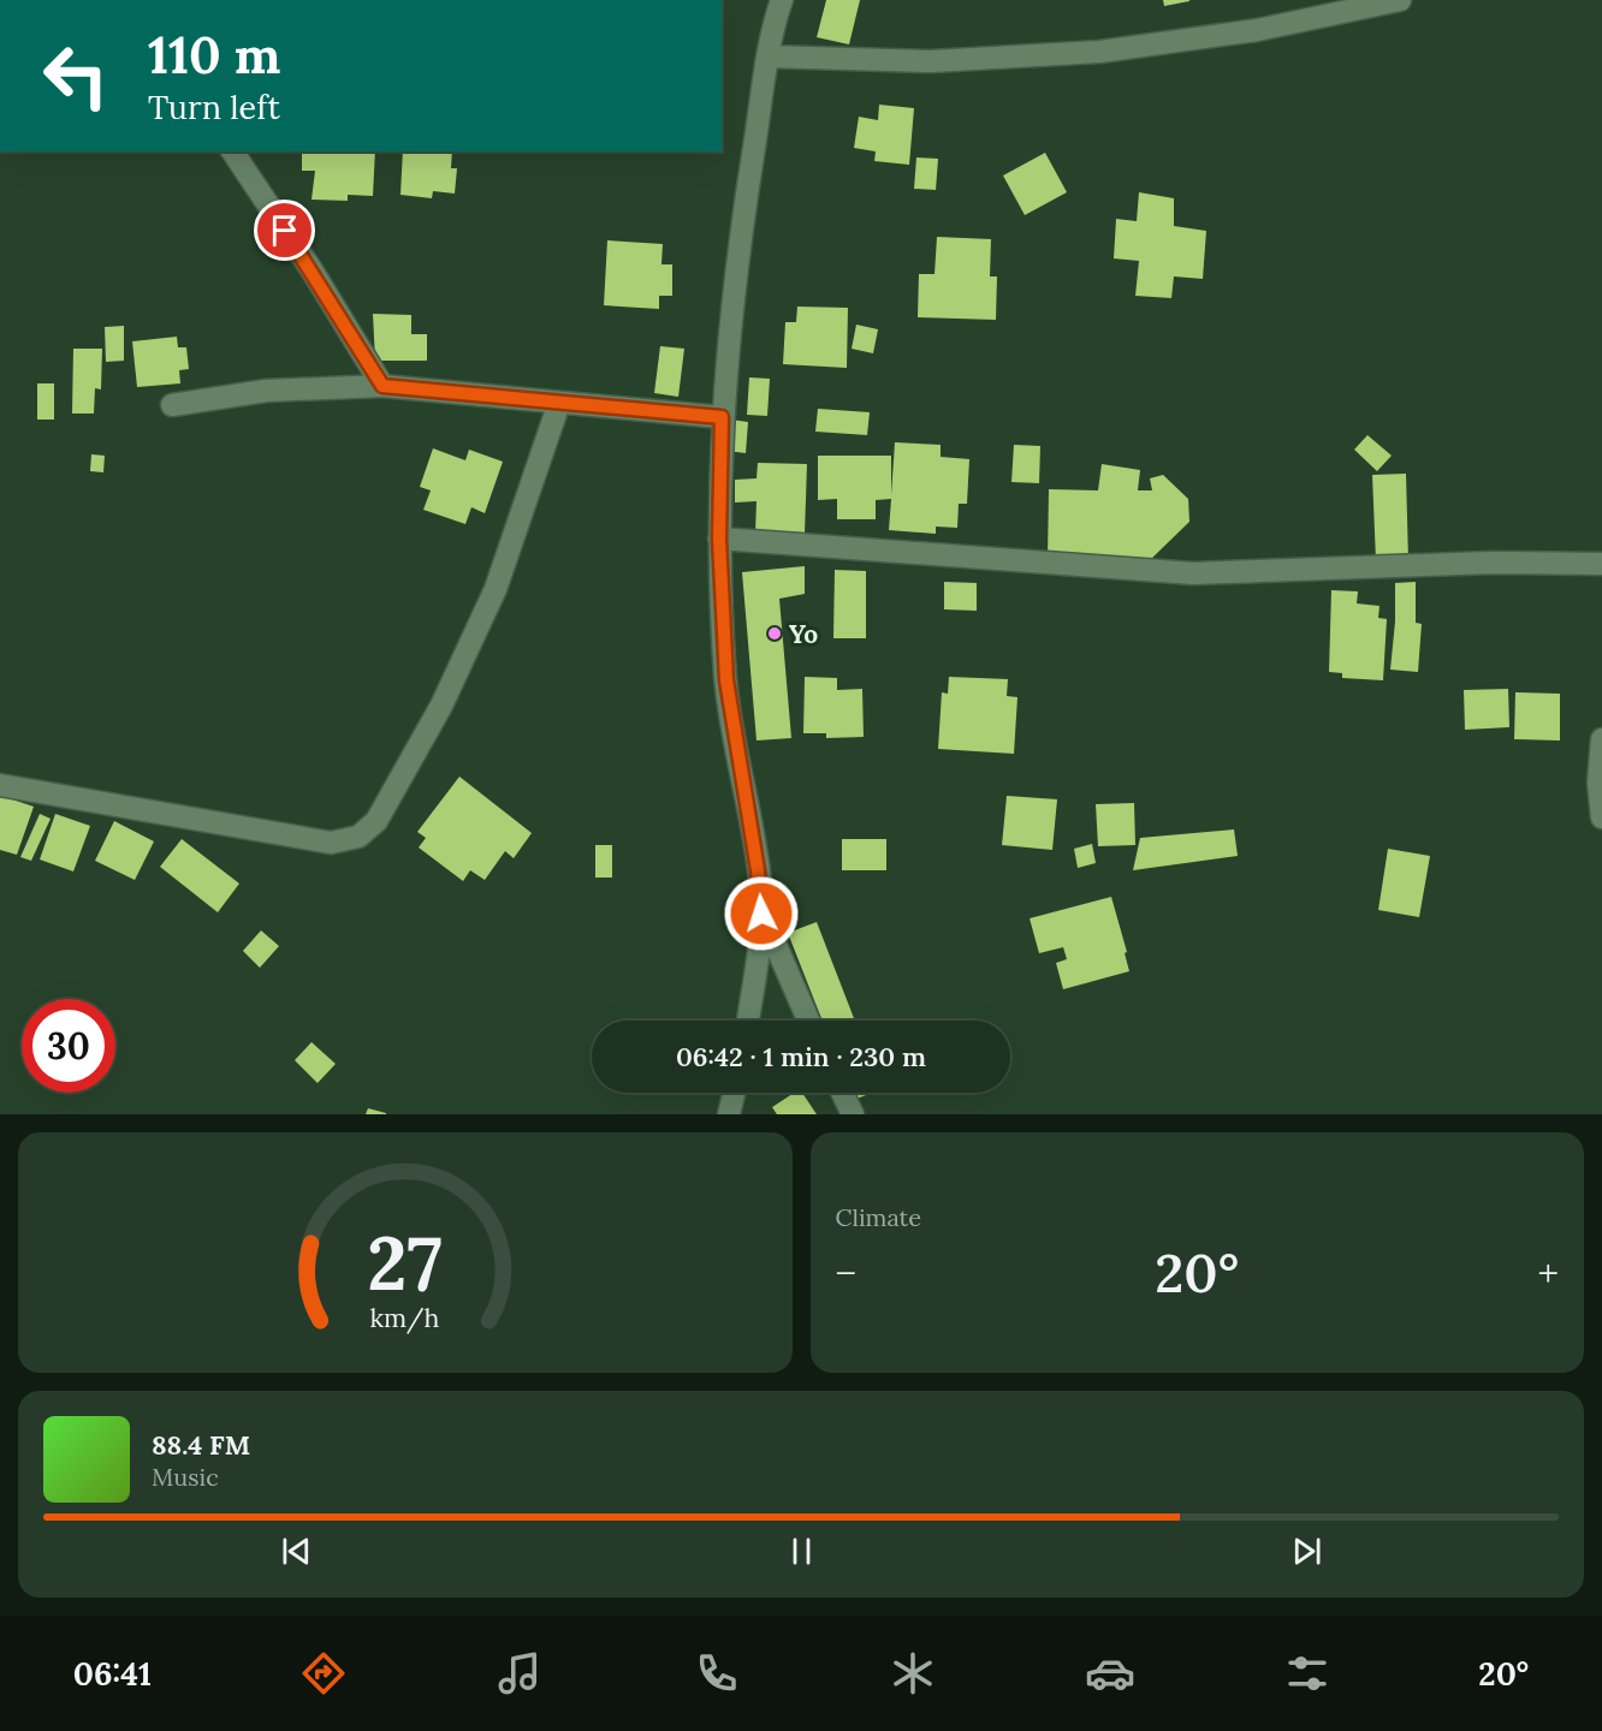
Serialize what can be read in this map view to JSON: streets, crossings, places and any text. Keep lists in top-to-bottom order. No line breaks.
{"places":["Yo"],"page":{"turn":["110 m","Turn left"],"limit":"30","trip":"06:42 · 1 min · 230 m","tile":"Climate","heat":["−","20°","+"],"song":["88.4 FM","Music"],"tabs":["06:41","20°"],"gauge":["27","km/h"]}}
